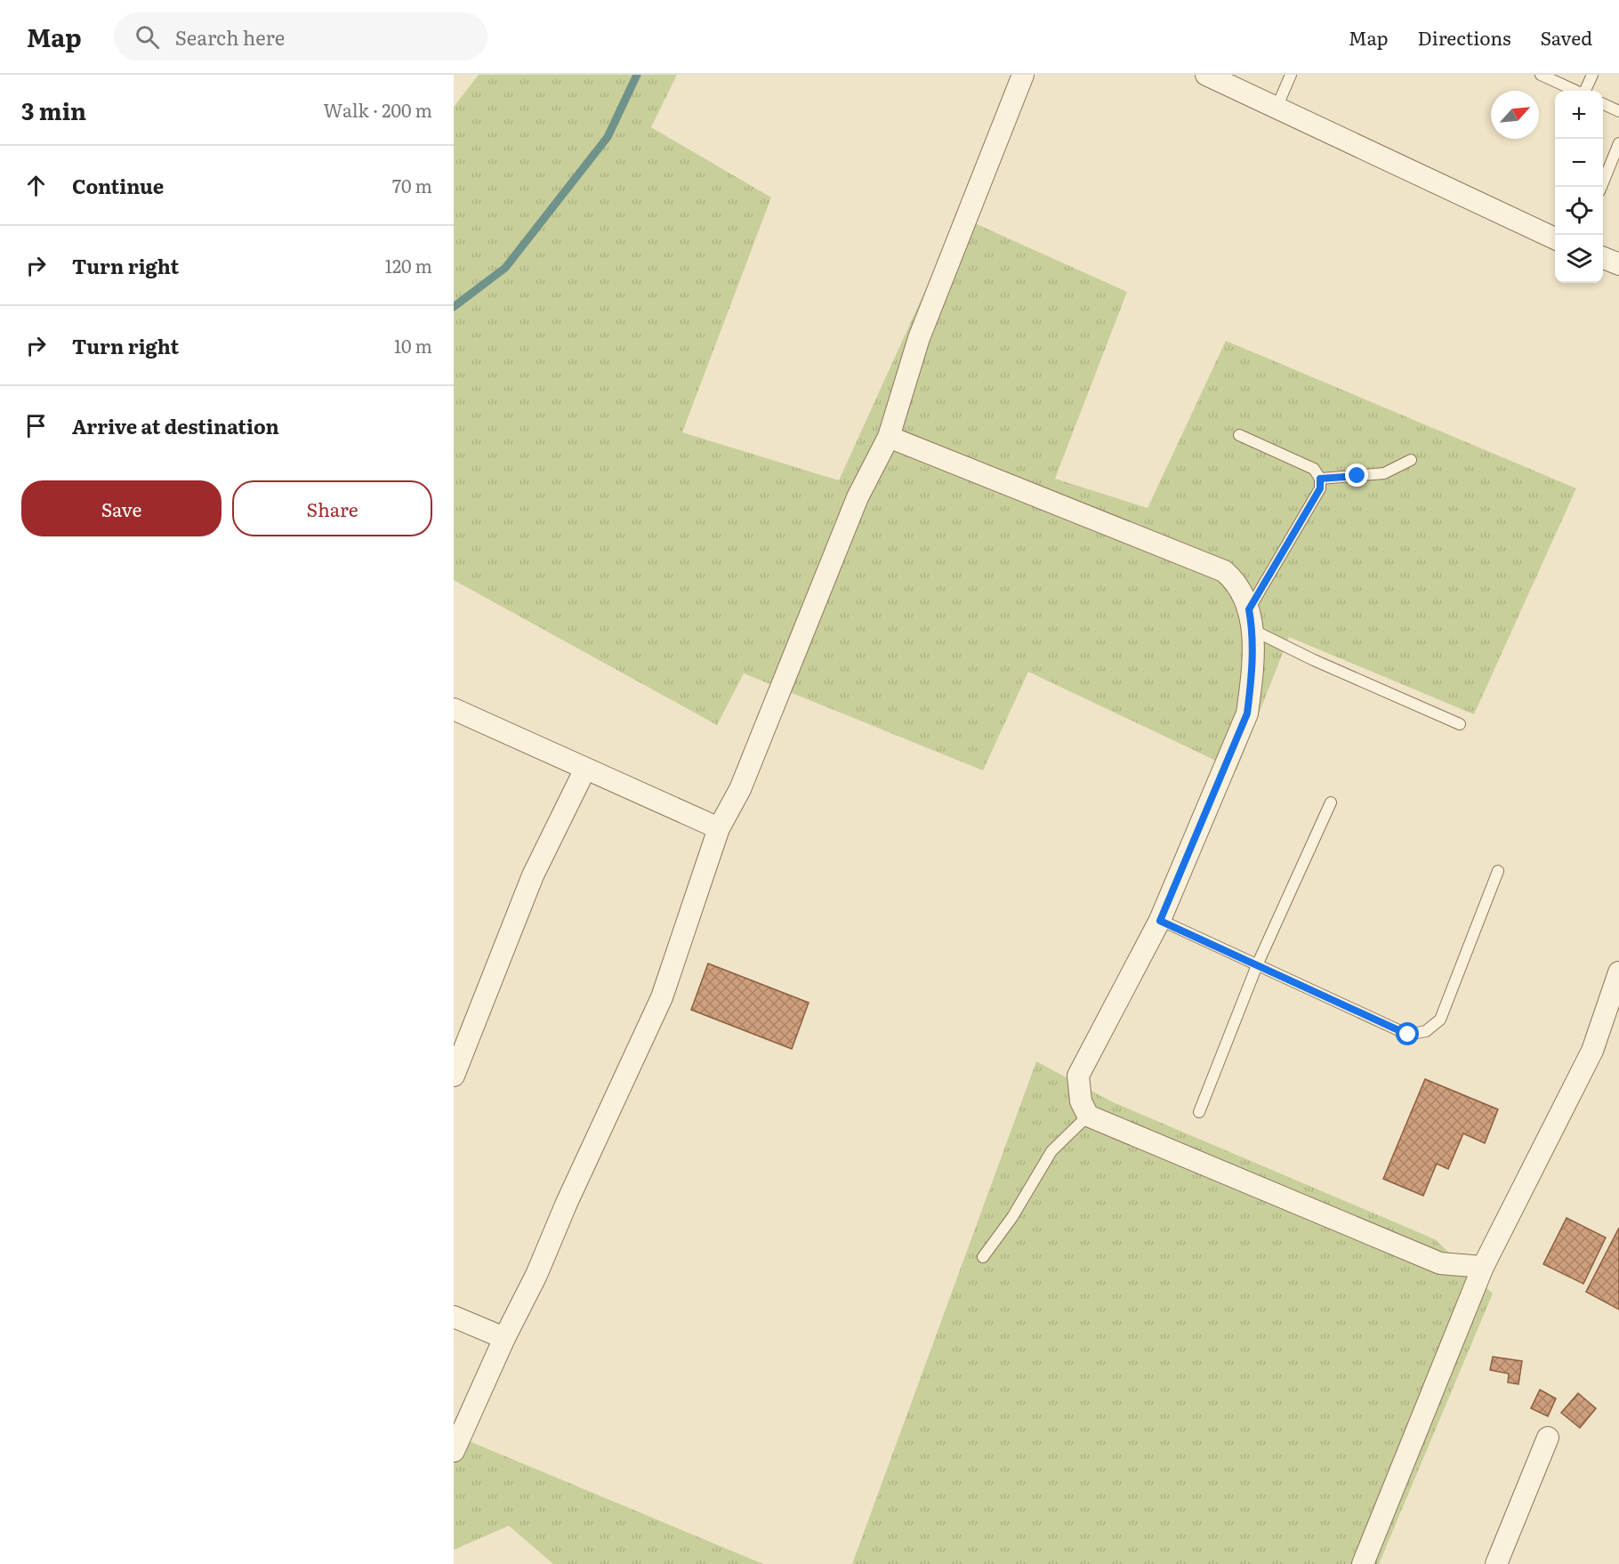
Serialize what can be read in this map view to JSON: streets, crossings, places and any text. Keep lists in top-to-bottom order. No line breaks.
{"north":"top right","page":{"header":"Map","search":"Search here","nav":["Map","Directions","Saved"],"heading":["3 min","Walk · 200 m"],"map_buttons":["+","−"],"list":[["Continue","70 m"],["Turn right","120 m"],["Turn right","10 m"],"Arrive at destination"],"buttons":["Save","Share"]}}
